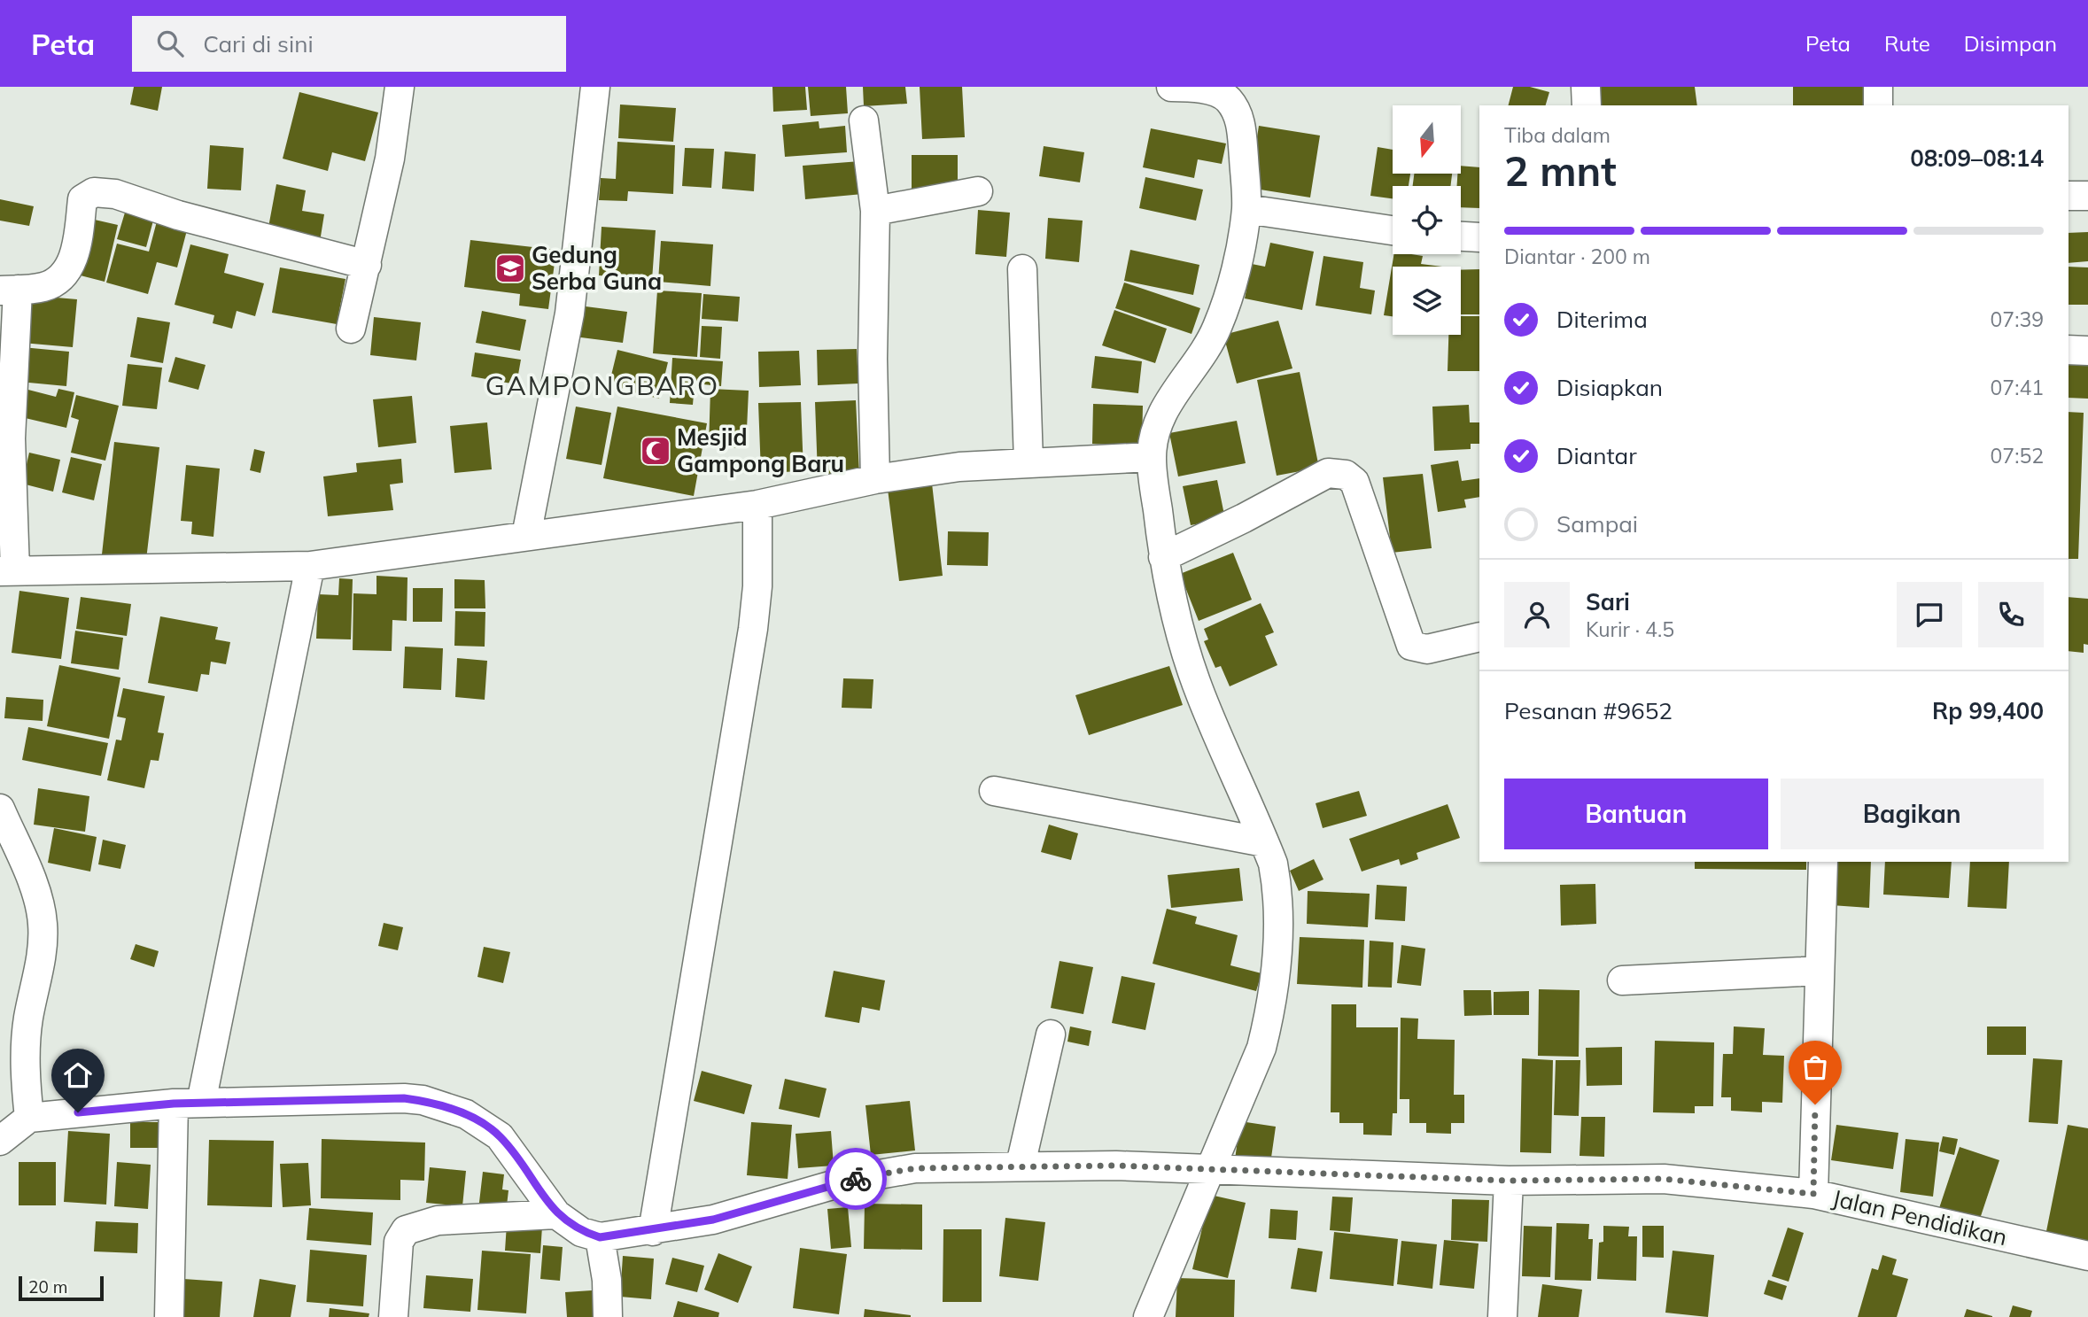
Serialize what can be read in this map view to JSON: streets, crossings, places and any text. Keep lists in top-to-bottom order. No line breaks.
{"streets":{"street":["Jalan Pendidikan"]},"districts":["GAMPONGBARO"],"places":{"school or university":["Gedung Serba Guna"],"mosque":["Mesjid Gampong Baru"]},"scale_bar":"20 m","north":"bottom","page":{"header":"Peta","search":"Cari di sini","nav":["Peta","Rute","Disimpan"],"heading":["2 mnt","Tiba dalam","08:09–08:14"],"panel":["Sari","Kurir · 4.5","Pesanan #9652","Rp 99,400"],"bar":"Diantar · 200 m","list":[["Diterima","07:39"],["Disiapkan","07:41"],["Diantar","07:52"],"Sampai"],"buttons":["Bantuan","Bagikan"],"scale":"20 m"}}
